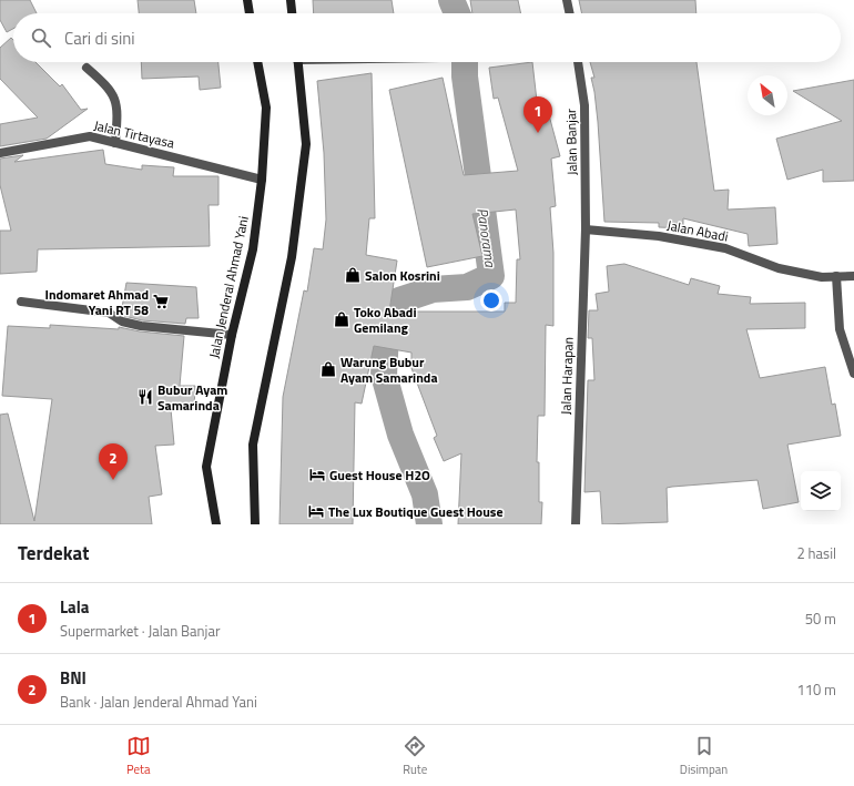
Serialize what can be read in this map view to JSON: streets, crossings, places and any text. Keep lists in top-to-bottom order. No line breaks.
{"streets":{"main road":["Jalan Jenderal Ahmad Yani"],"street":["Jalan Tirtayasa","Jalan Banjar","Jalan Abadi","Jalan Harapan"]},"crossings":[["Jalan Tirtayasa","Jalan Jenderal Ahmad Yani"],["Jalan Banjar","Jalan Abadi"],["Jalan Banjar","Jalan Harapan"],["Jalan Abadi","Jalan Harapan"]],"water":["Panorama"],"places":{"shop":["Salon Kosrini","Toko Abadi Gemilang","Warung Bubur Ayam Samarinda"],"supermarket":["Indomaret Ahmad Yani RT 58"],"restaurant":["Bubur Ayam Samarinda"],"hotel":["Guest House H2O","The Lux Boutique Guest House"]},"north":"top left","page":{"search":"Cari di sini","pins":["1","2"],"heading":["Terdekat","2 hasil"],"list":[{"mark":"1","name":"Lala","note":"Supermarket · Jalan Banjar","value":"50 m"},{"mark":"2","name":"BNI","note":"Bank · Jalan Jenderal Ahmad Yani","value":"110 m"}],"nav":["Peta","Rute","Disimpan"]}}
